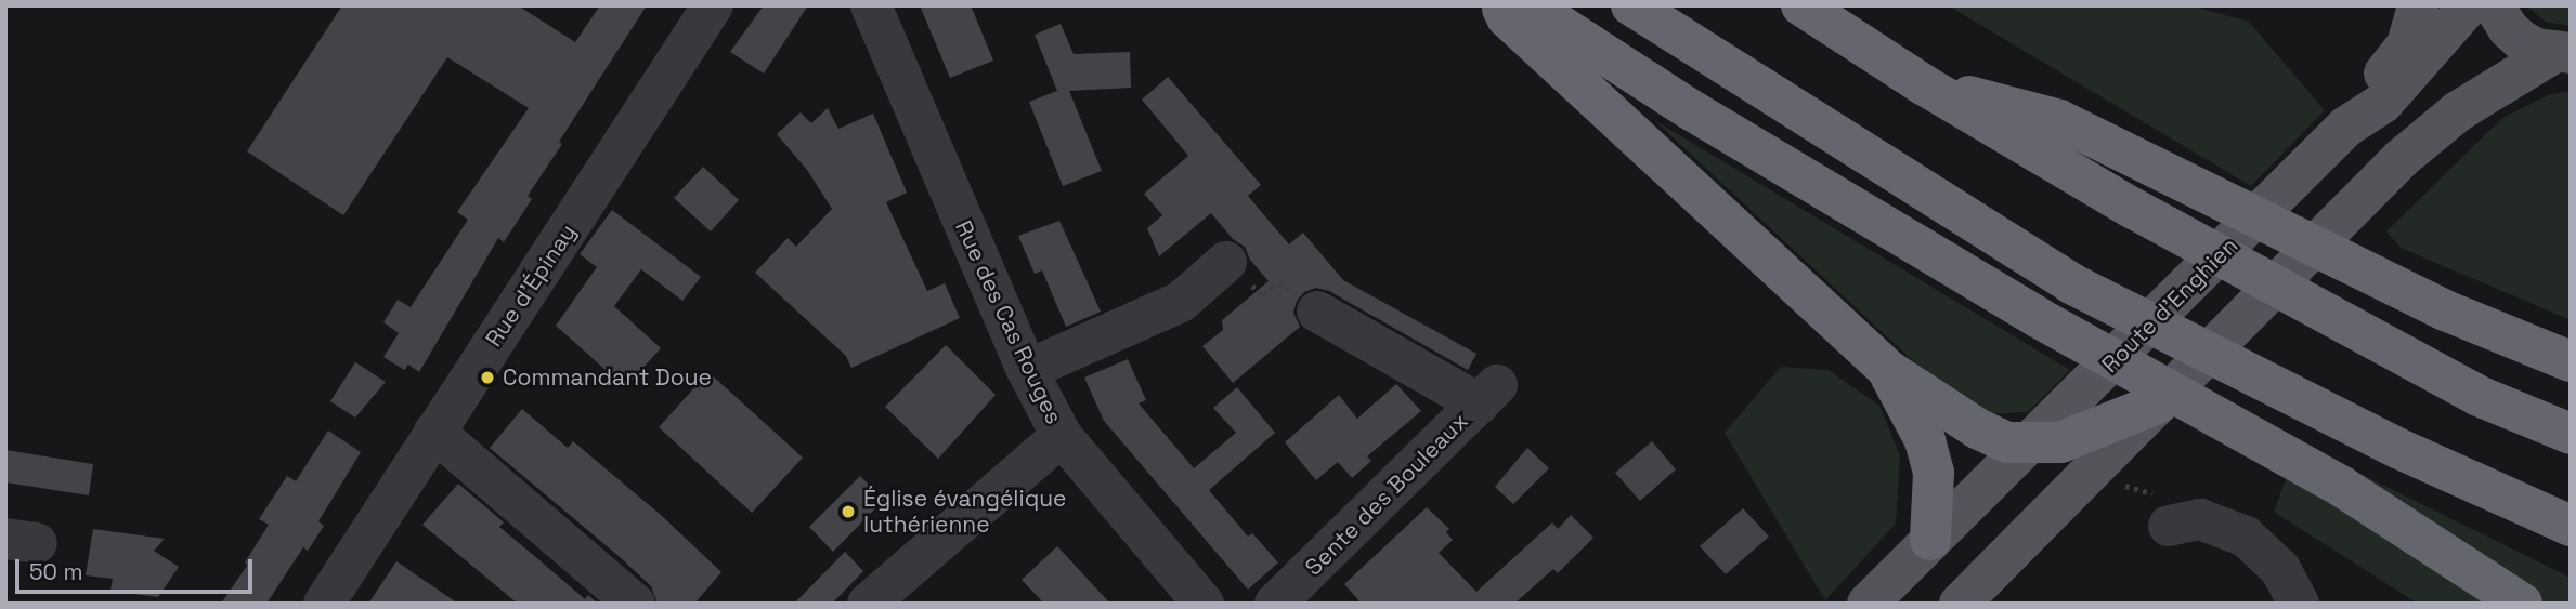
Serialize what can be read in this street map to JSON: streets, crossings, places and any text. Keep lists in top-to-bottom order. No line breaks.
{"streets":{"main road":["Route d'Enghien"],"street":["Rue d'Épinay","Rue des Cas Rouges","Sente des Bouleaux"]},"places":["Commandant Doue","Église évangélique luthérienne"],"scale_bar":"50 m"}
